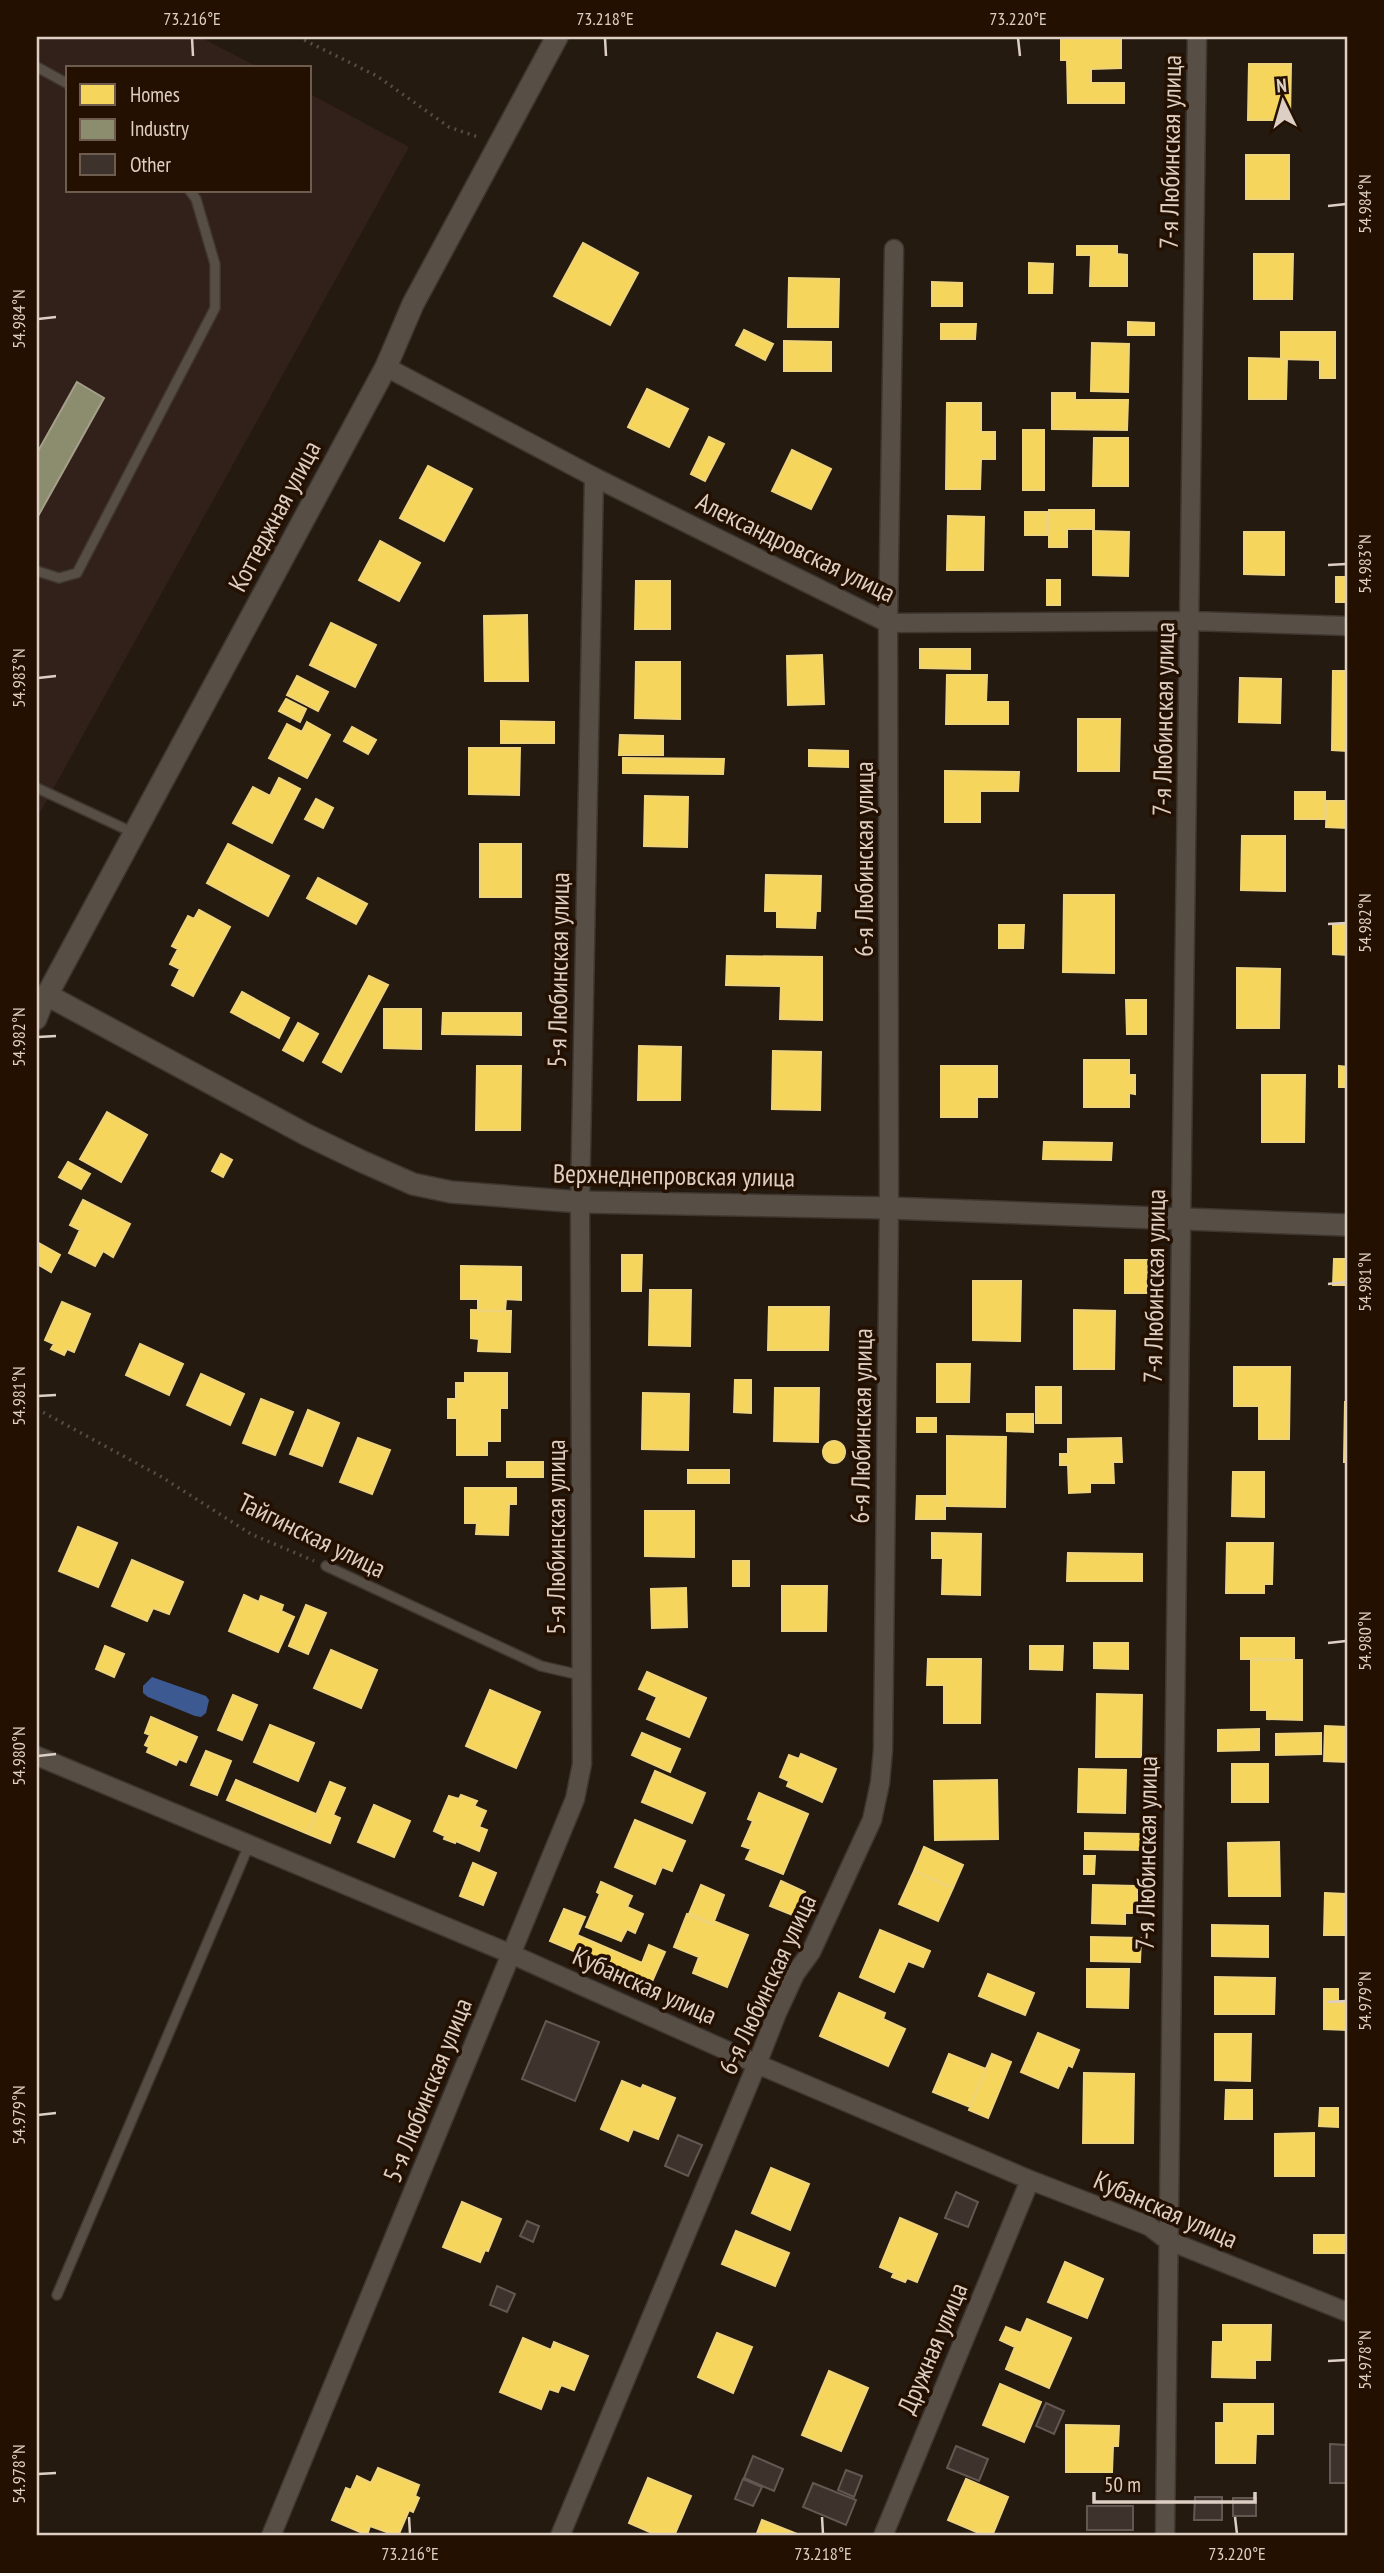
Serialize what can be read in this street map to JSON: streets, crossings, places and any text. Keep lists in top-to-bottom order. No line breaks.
{"streets":{"street":["7-я Любинская улица","Коттеджная улица","Александровская улица","6-я Любинская улица","5-я Любинская улица","Верхнеднепровская улица","Кубанская улица","Дружная улица"],"lane":["Тайгинская улица"]},"crossings":[["7-я Любинская улица","Александровская улица"],["7-я Любинская улица","Верхнеднепровская улица"],["7-я Любинская улица","Кубанская улица"],["Коттеджная улица","Александровская улица"],["Коттеджная улица","Верхнеднепровская улица"],["Александровская улица","6-я Любинская улица"],["Александровская улица","5-я Любинская улица"],["6-я Любинская улица","Верхнеднепровская улица"],["6-я Любинская улица","Кубанская улица"],["5-я Любинская улица","Верхнеднепровская улица"],["5-я Любинская улица","Тайгинская улица"],["5-я Любинская улица","Кубанская улица"],["Кубанская улица","Дружная улица"]],"legend":["Homes","Industry","Other"],"scale_bar":"50 m","north":"top","coordinates":["73.216°E","73.218°E","73.220°E","54.984°N","54.983°N","54.982°N","54.981°N","54.980°N","54.979°N","54.978°N"]}
